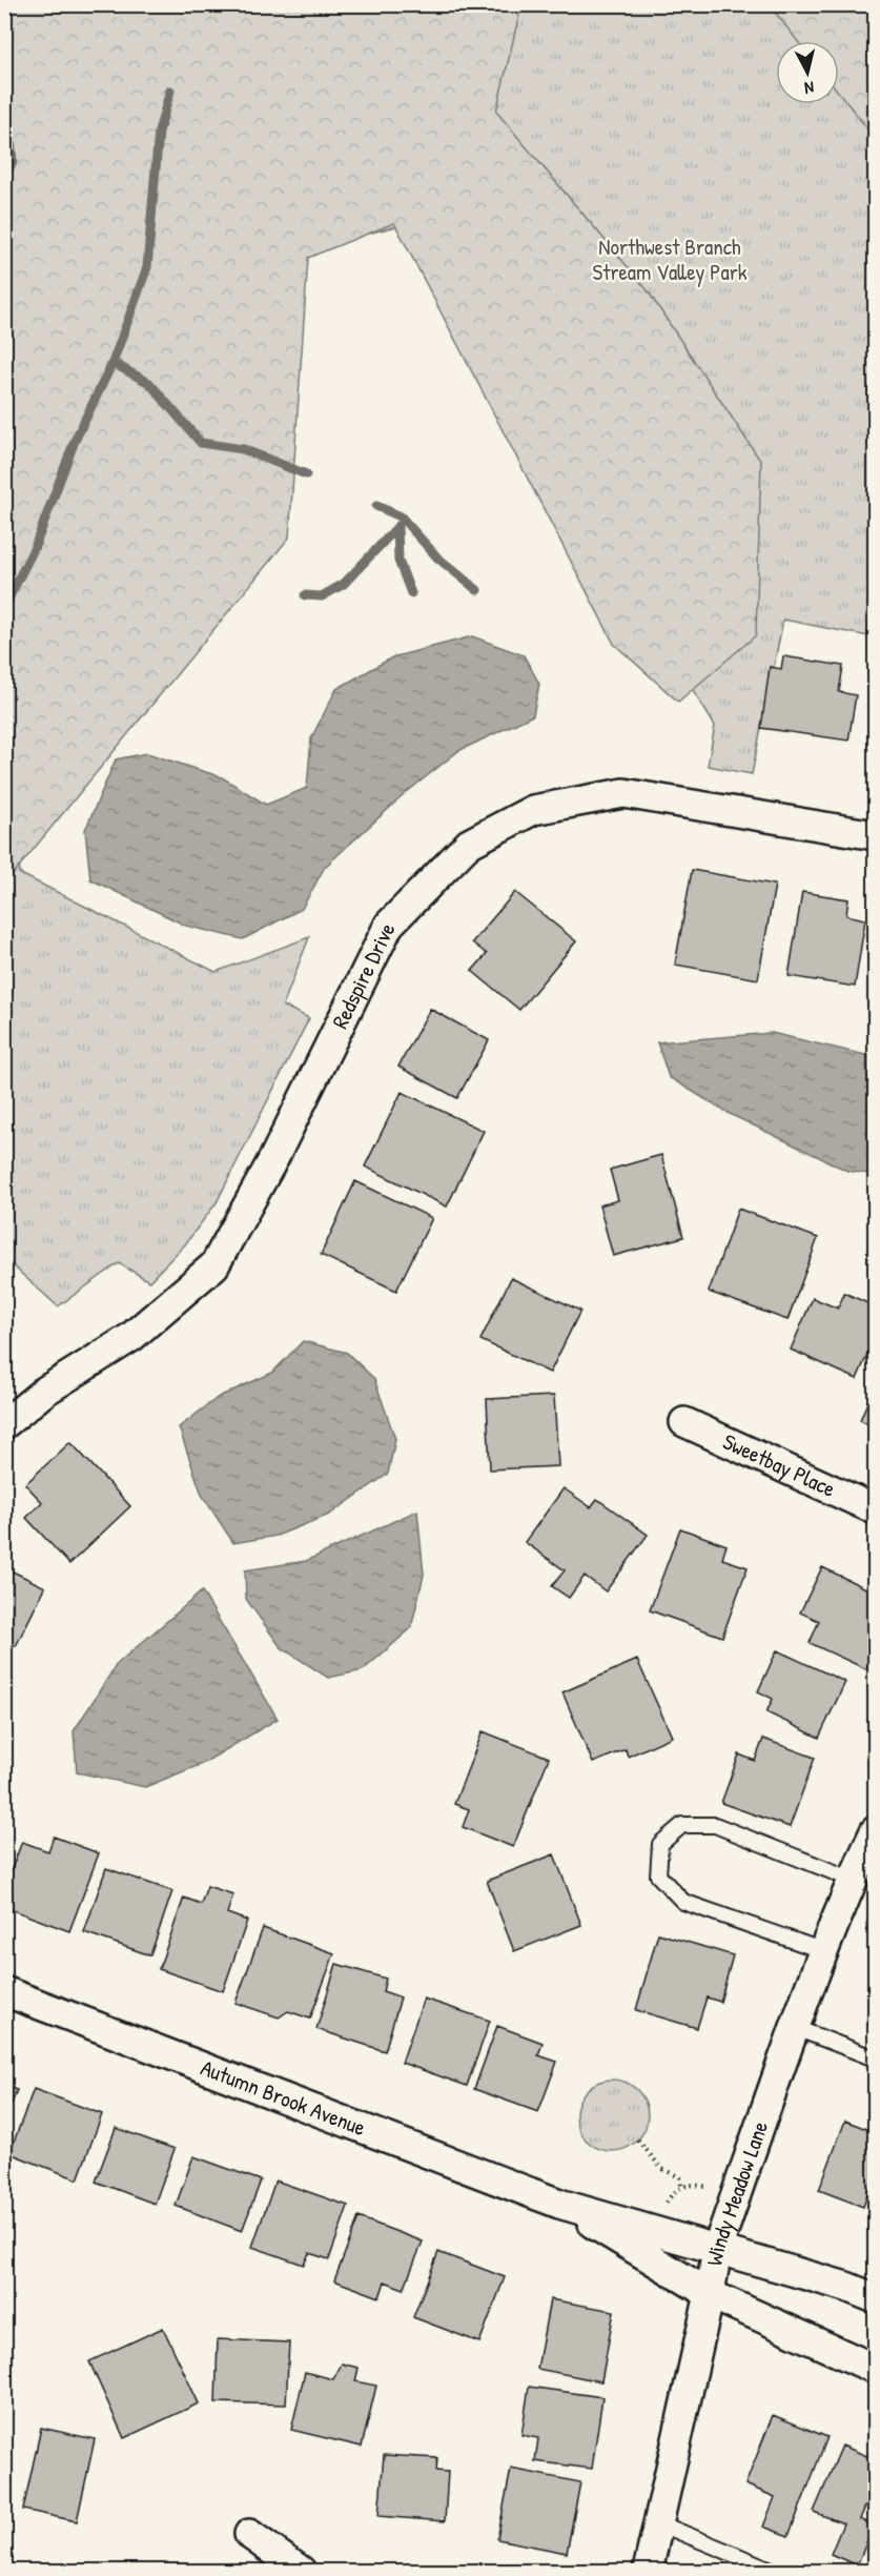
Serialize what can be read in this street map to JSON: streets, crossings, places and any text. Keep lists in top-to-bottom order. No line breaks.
{"streets":{"street":["Redspire Drive","Sweetbay Place","Autumn Brook Avenue","Windy Meadow Lane"]},"crossings":[["Autumn Brook Avenue","Windy Meadow Lane"]],"parks":["Northwest Branch Stream Valley Park"],"north":"bottom"}
